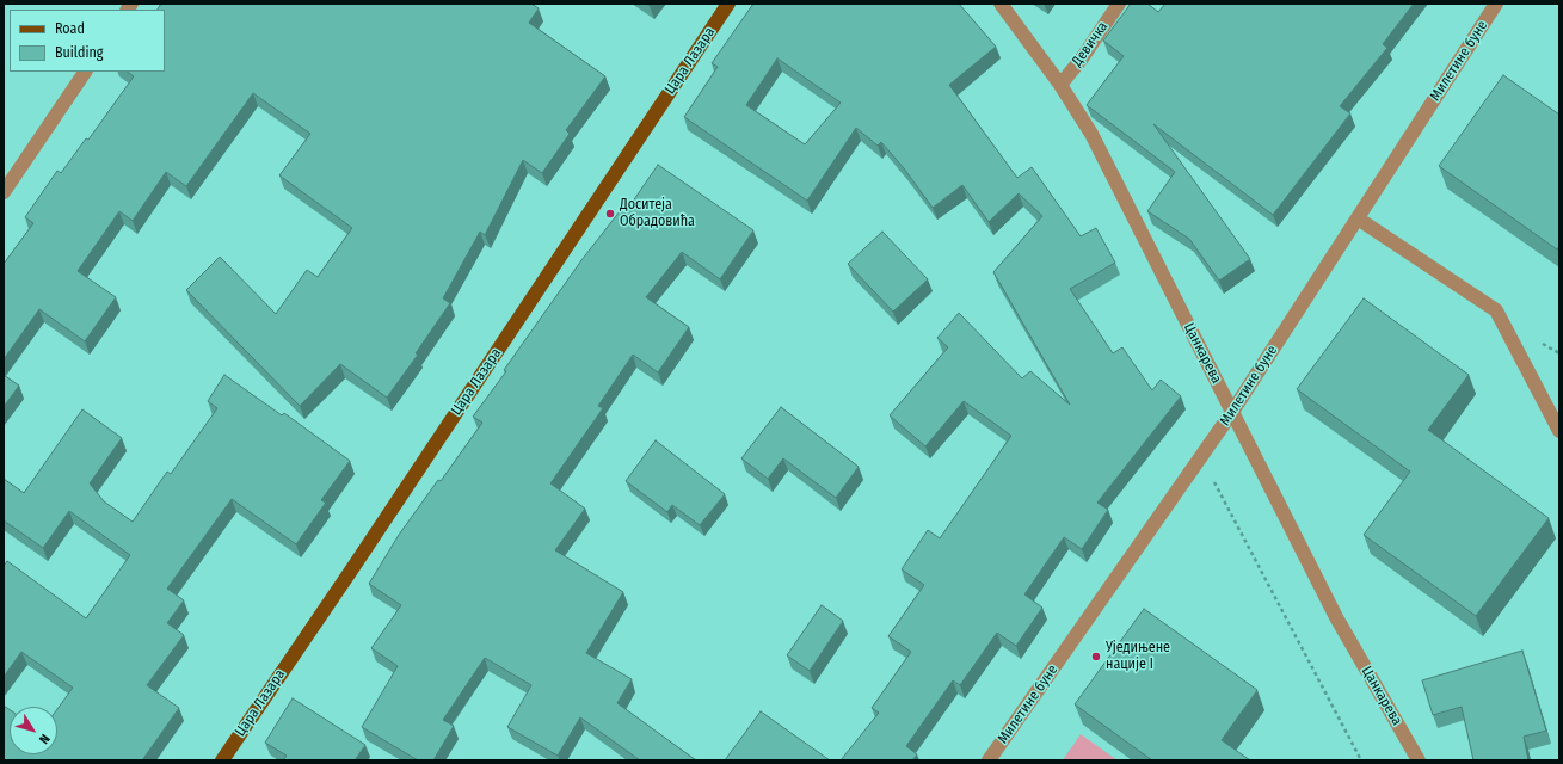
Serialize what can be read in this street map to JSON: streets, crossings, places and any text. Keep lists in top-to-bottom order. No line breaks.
{"streets":{"main road":["Цара Лазара"],"street":["Девичка","Милетине буне","Цанкарева"]},"crossings":[["Девичка","Цанкарева"],["Милетине буне","Цанкарева"]],"places":["Доситеја Обрадовића","Уједињене нације I"],"legend":["Road","Building"],"north":"bottom right"}
